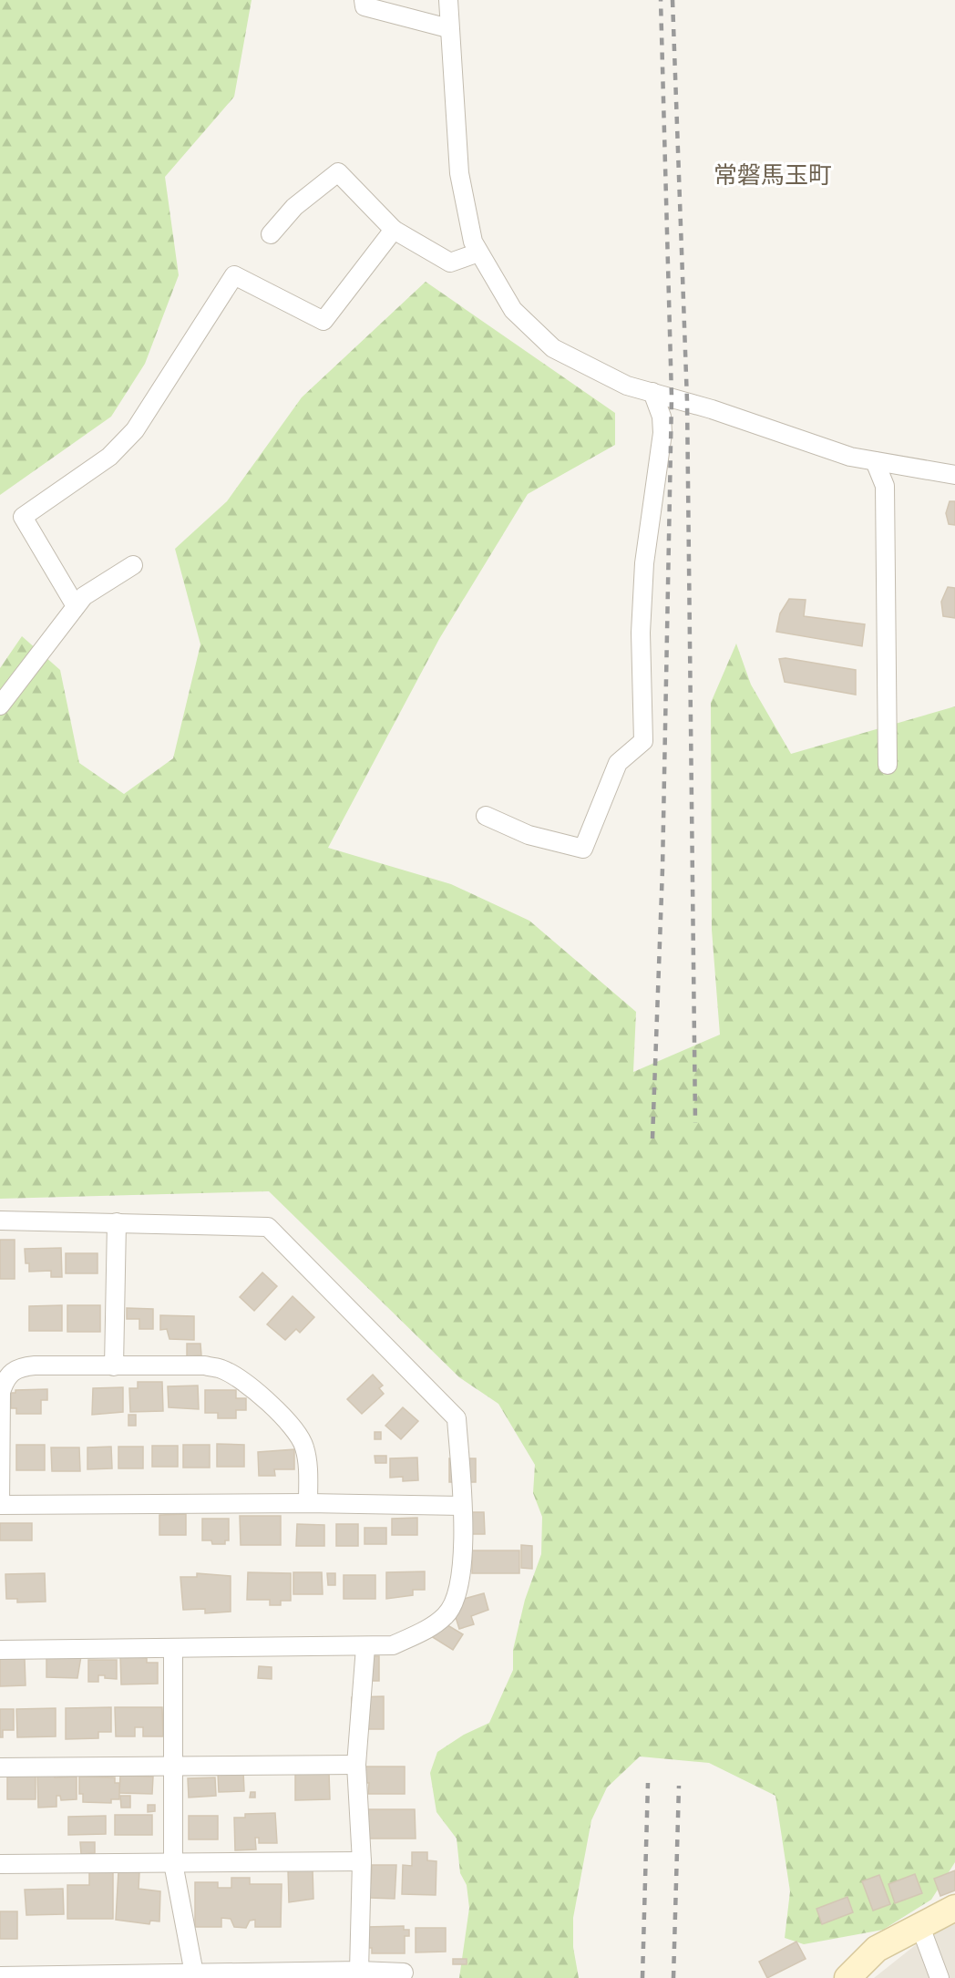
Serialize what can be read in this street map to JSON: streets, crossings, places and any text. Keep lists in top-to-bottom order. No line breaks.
{"districts":["常磐馬玉町"]}
